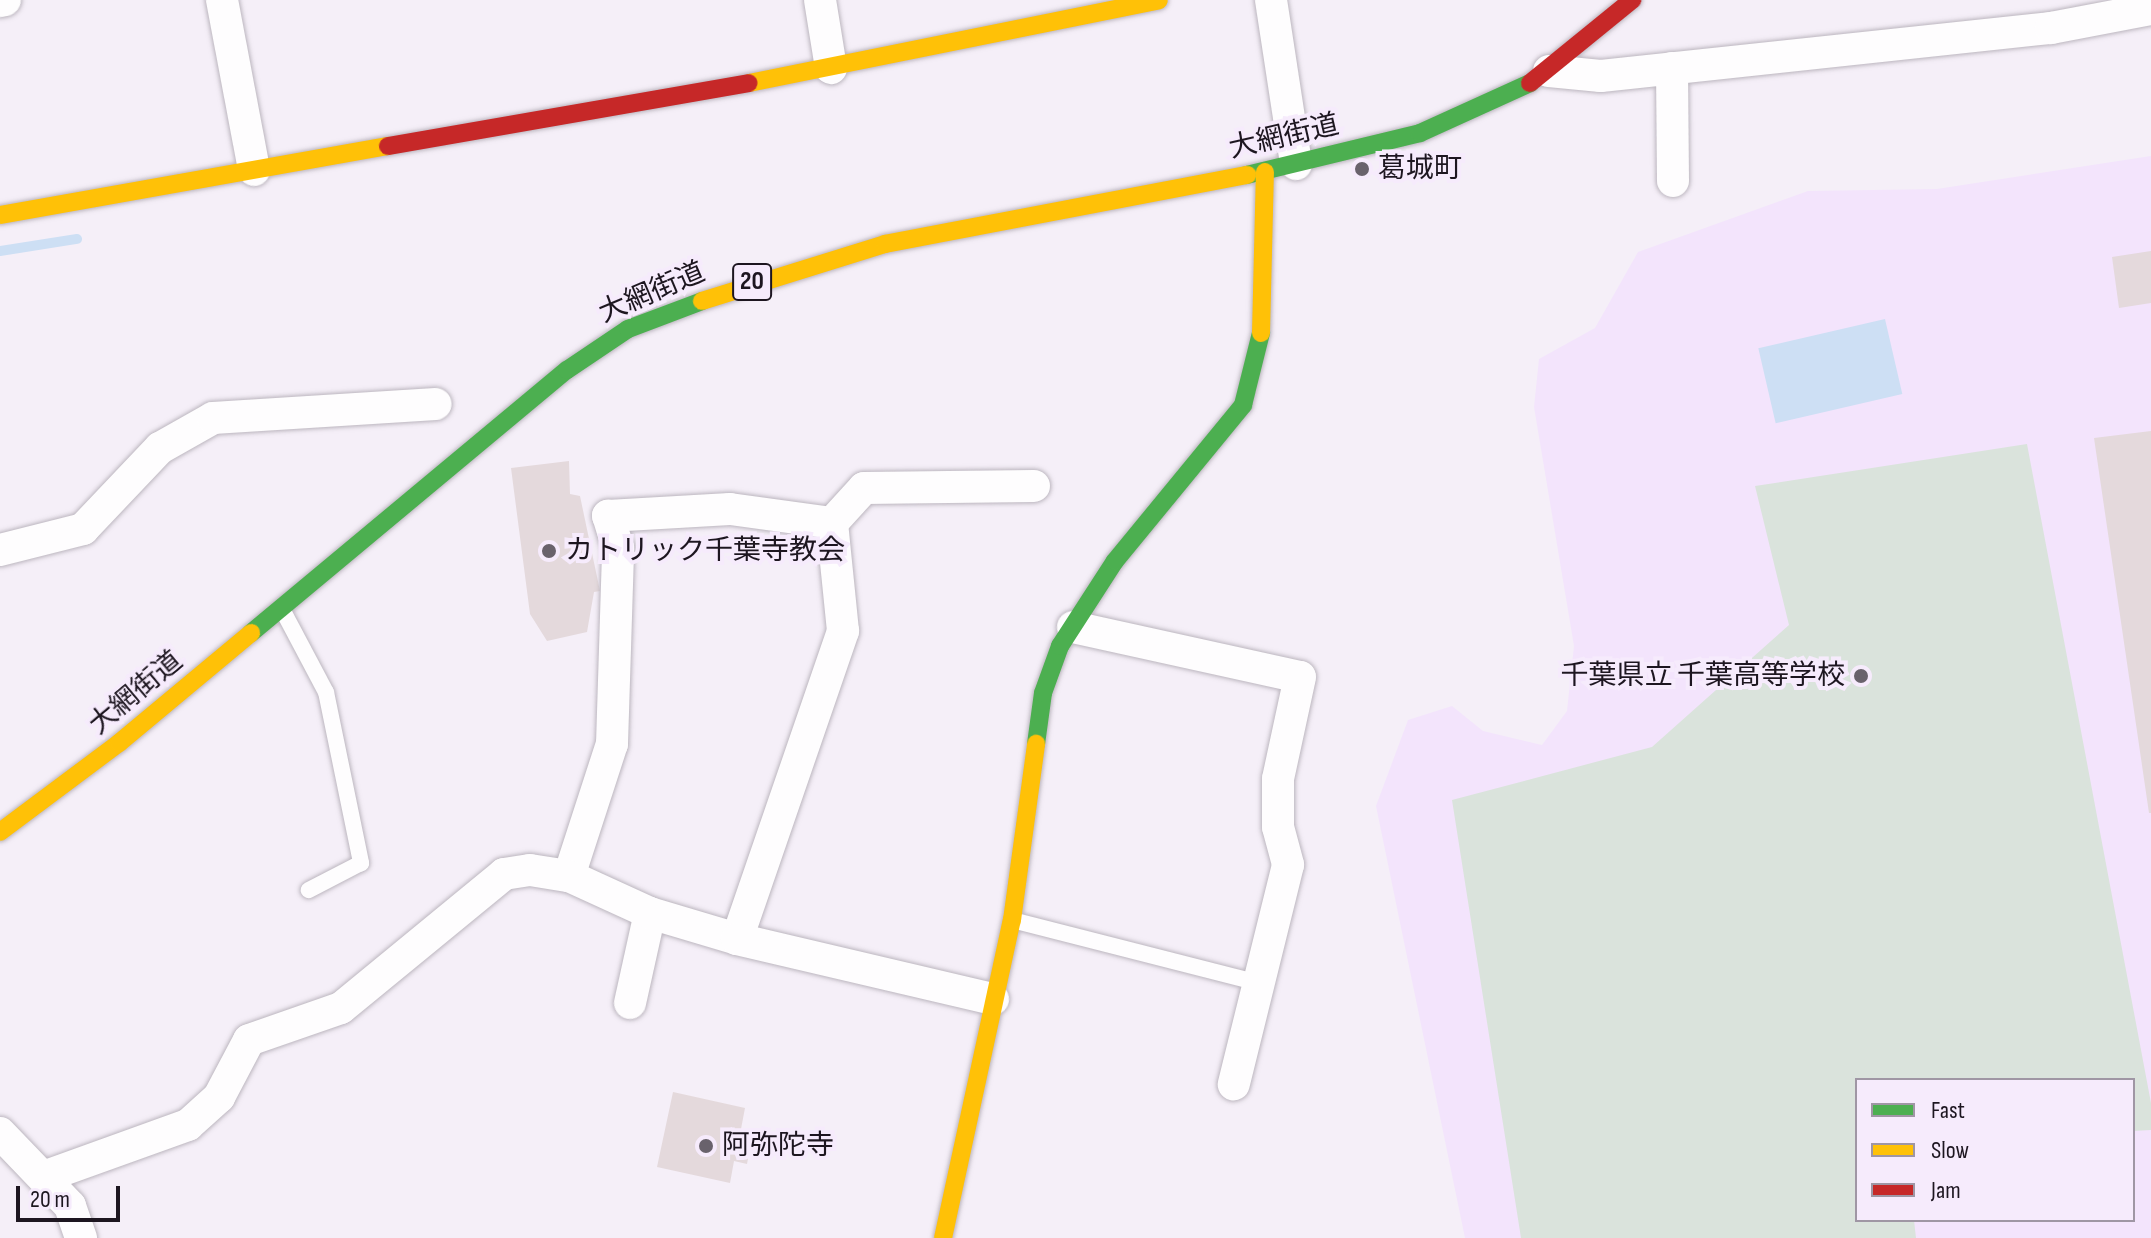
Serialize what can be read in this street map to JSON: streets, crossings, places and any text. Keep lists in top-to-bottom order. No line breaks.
{"streets":{"street":["大網街道","20"]},"places":["葛城町","カトリック千葉寺教会","千葉県立 千葉高等学校","阿弥陀寺"],"legend":["Fast","Slow","Jam"],"scale_bar":"20 m"}
